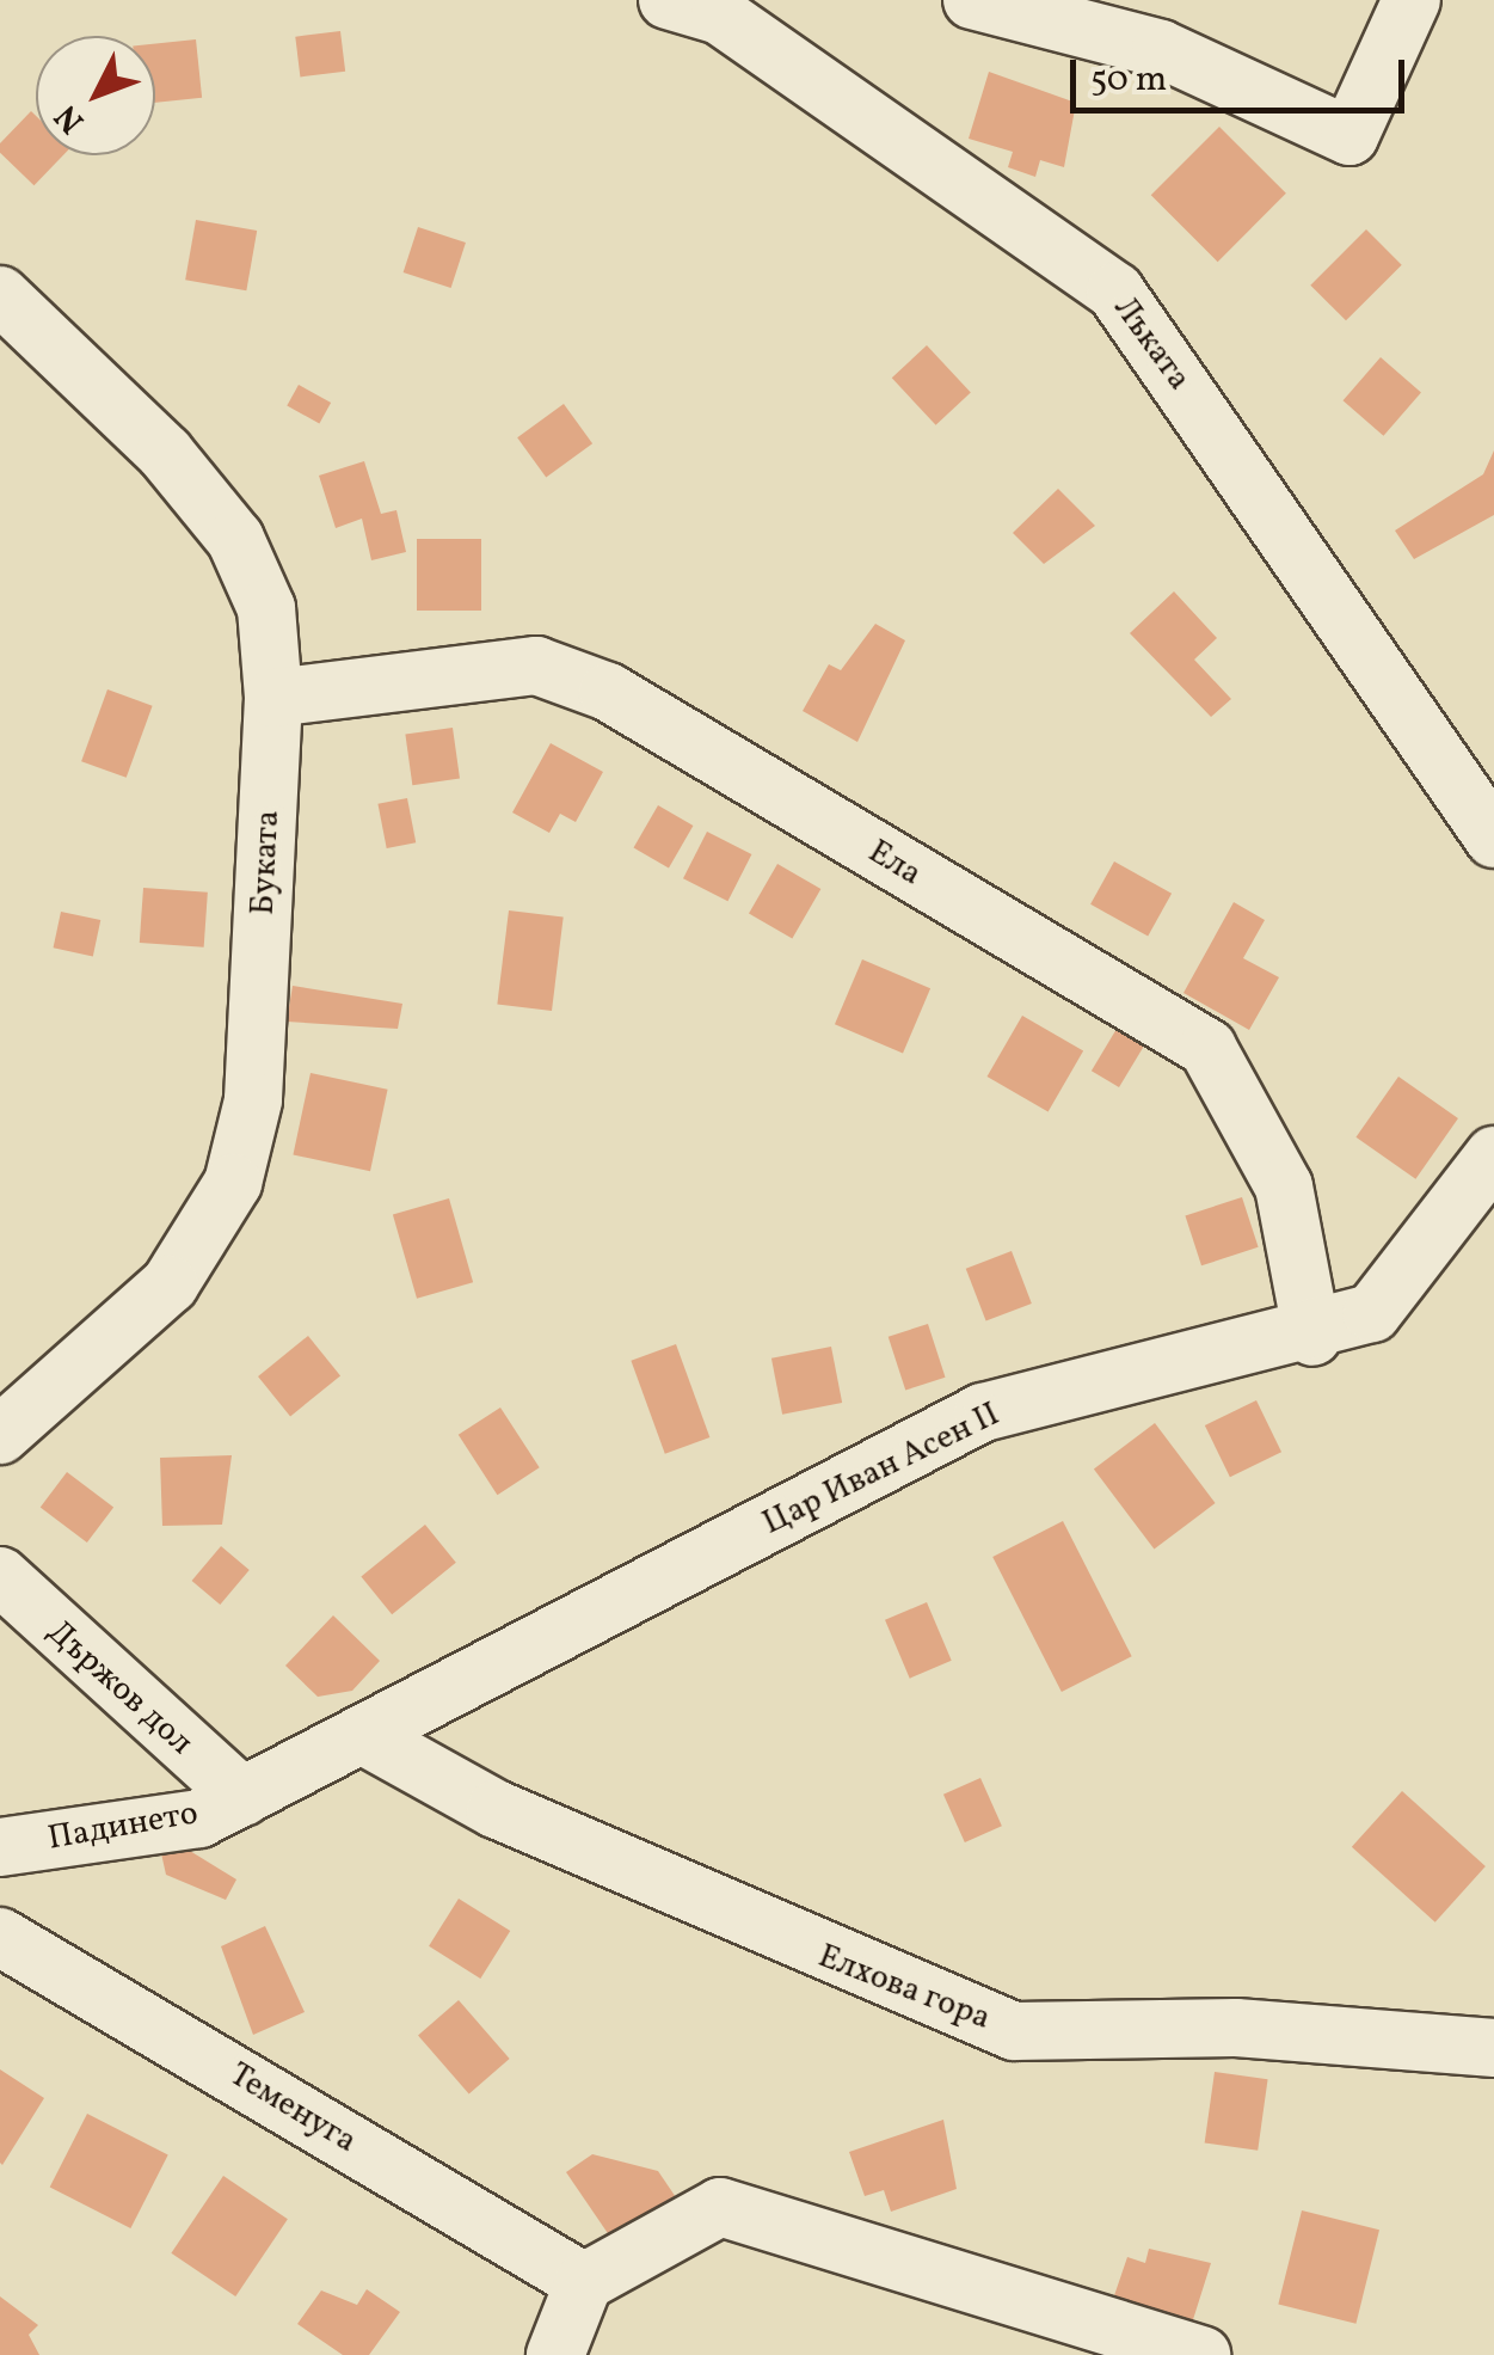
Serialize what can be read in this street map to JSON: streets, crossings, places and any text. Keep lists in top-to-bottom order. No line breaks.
{"streets":{"street":["Лъката","Буката","Ела","Цар Иван Асен II","Държов дол","Падинето","Елхова гора","Теменуга"]},"crossings":[["Буката","Ела"],["Ела","Цар Иван Асен II"],["Цар Иван Асен II","Държов дол"],["Цар Иван Асен II","Падинето"],["Цар Иван Асен II","Елхова гора"],["Държов дол","Падинето"]],"scale_bar":"50 m","north":"bottom left"}
